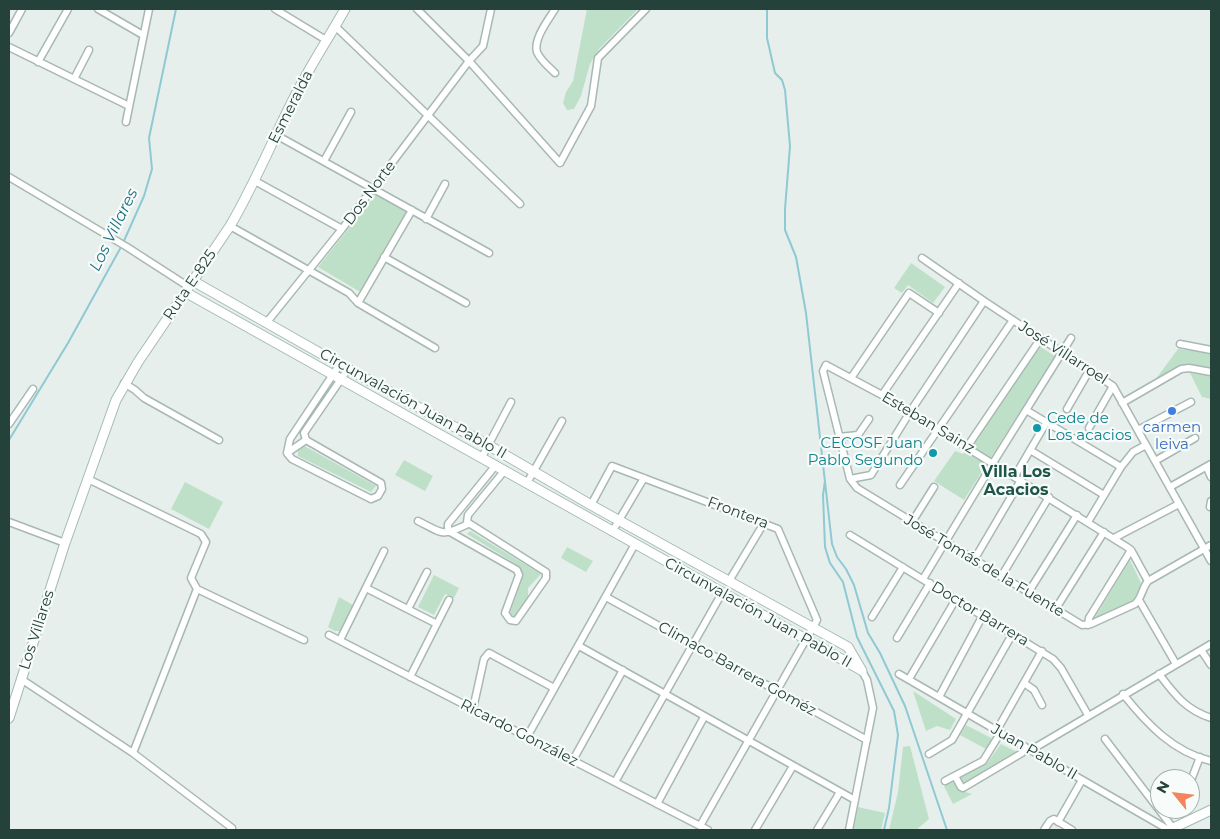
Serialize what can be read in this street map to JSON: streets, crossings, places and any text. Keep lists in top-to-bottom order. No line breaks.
{"streets":{"street":["Esmeralda","Dos Norte","Ruta E-825","José Villarroel","Circunvalación Juan Pablo II","Esteban Sainz","Frontera","José Tomás de la Fuente","Doctor Barrera","Los Villares","Climaco Barrera Goméz","Ricardo González","Juan Pablo II"]},"crossings":[["Esmeralda","Ruta E-825"],["Dos Norte","Circunvalación Juan Pablo II"],["Ruta E-825","Circunvalación Juan Pablo II"],["Ruta E-825","Los Villares"],["Circunvalación Juan Pablo II","Frontera"]],"districts":["Villa Los Acacios"],"water":["Los Villares"],"places":["carmen leiva","Cede de Los acacios","CECOSF Juan Pablo Segundo"],"north":"top left"}
